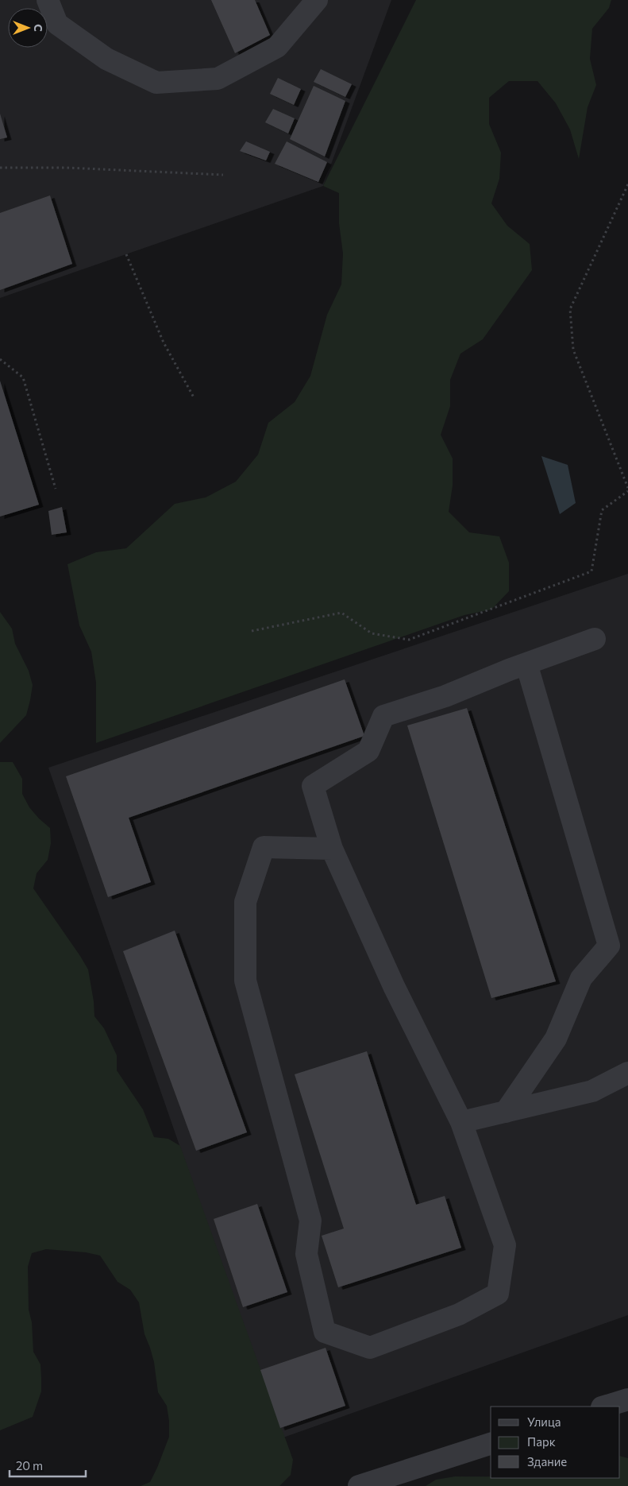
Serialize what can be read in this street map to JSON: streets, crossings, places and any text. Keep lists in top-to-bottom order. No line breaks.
{"legend":["Улица","Парк","Здание"],"scale_bar":"20 m","north":"right"}
